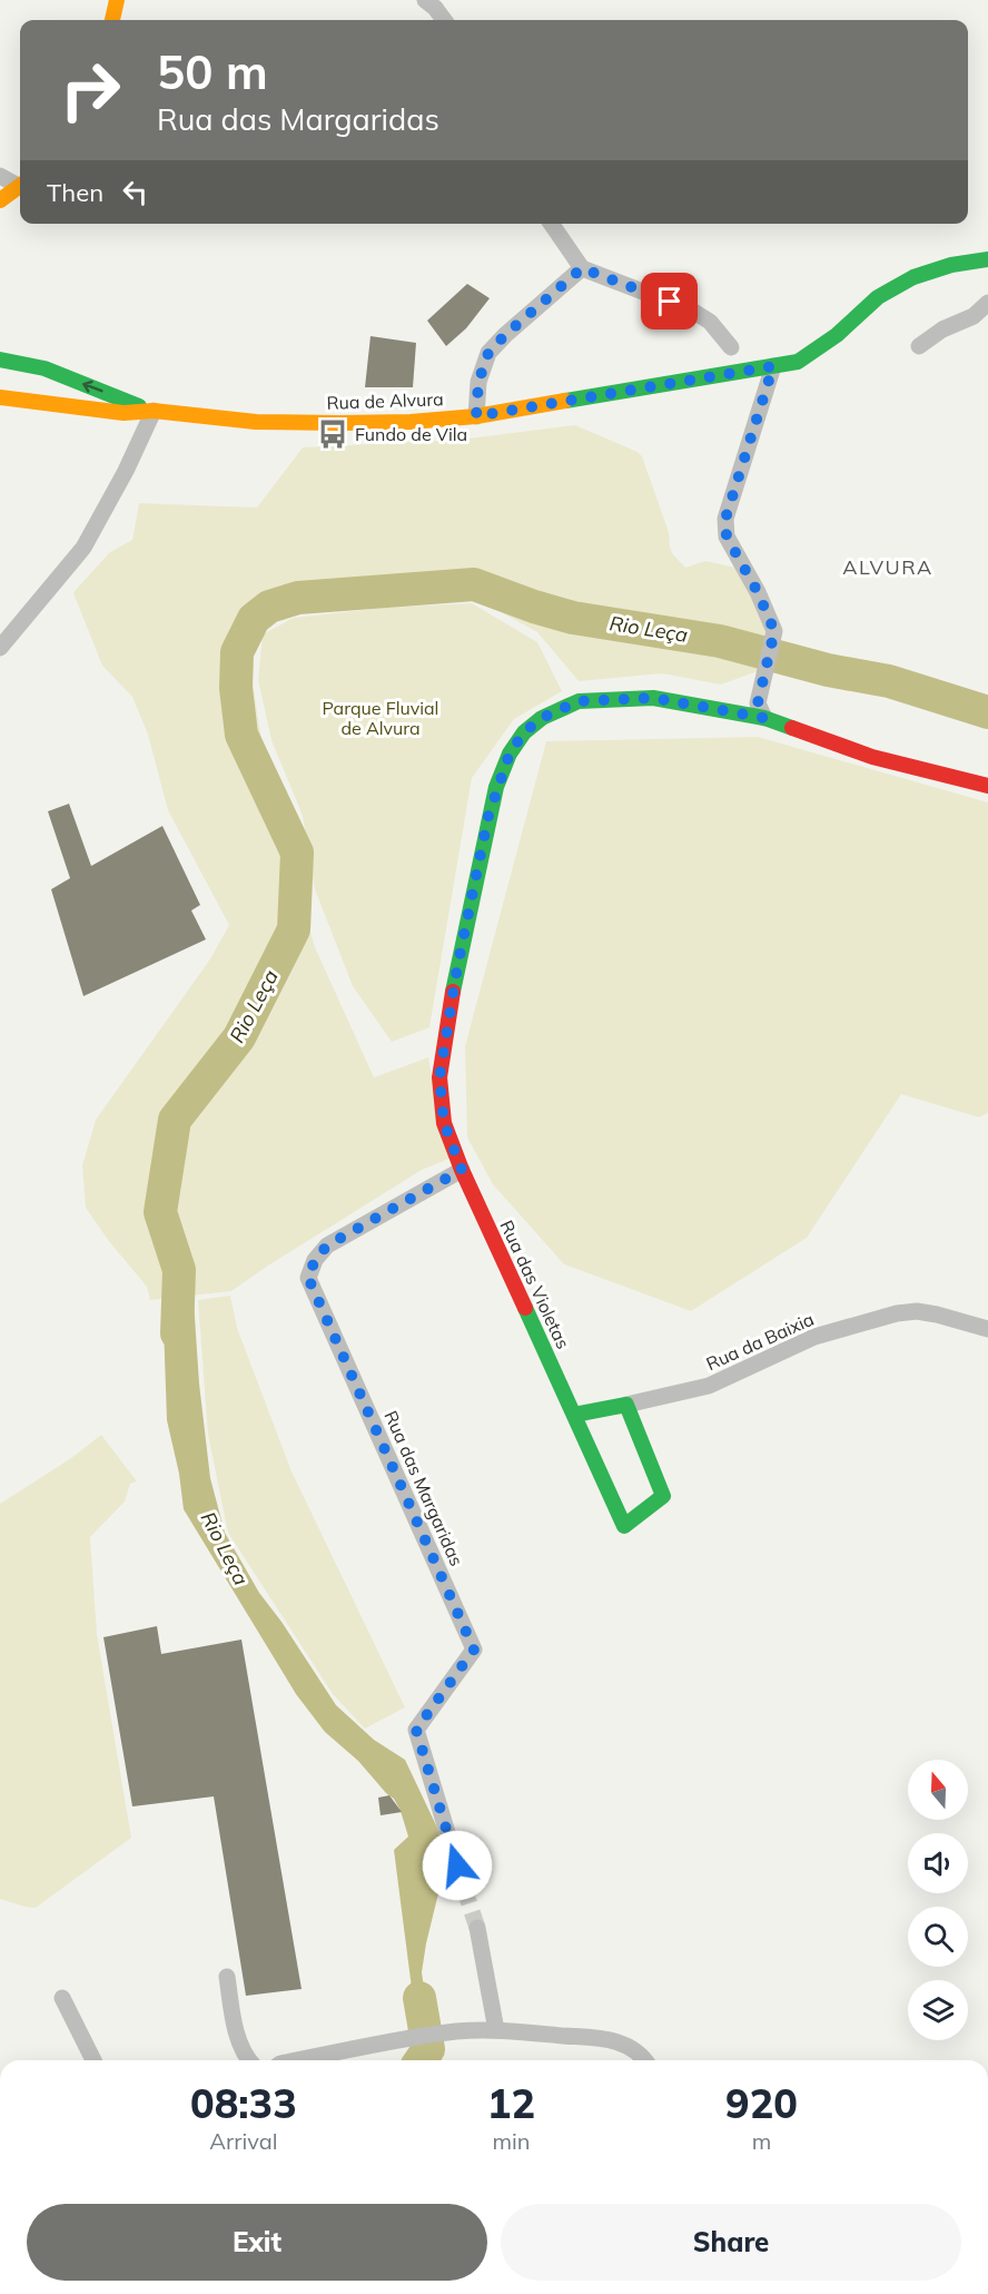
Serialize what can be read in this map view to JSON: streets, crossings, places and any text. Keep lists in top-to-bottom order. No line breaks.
{"streets":{"street":["Rua de Alvura","Rua das Violetas","Rua da Baixia","Rua das Margaridas"]},"crossings":[["Rua das Violetas","Rua da Baixia"],["Rua das Violetas","Rua das Margaridas"]],"districts":["ALVURA"],"water":["Rio Leça"],"parks":["Parque Fluvial de Alvura"],"places":{"bus stop":["Fundo de Vila"]},"north":"top","page":{"turn":["50 m","Rua das Margaridas"],"then":"Then","eta":["08:33","Arrival","12","min","920","m"],"buttons":["Exit","Share"]}}
